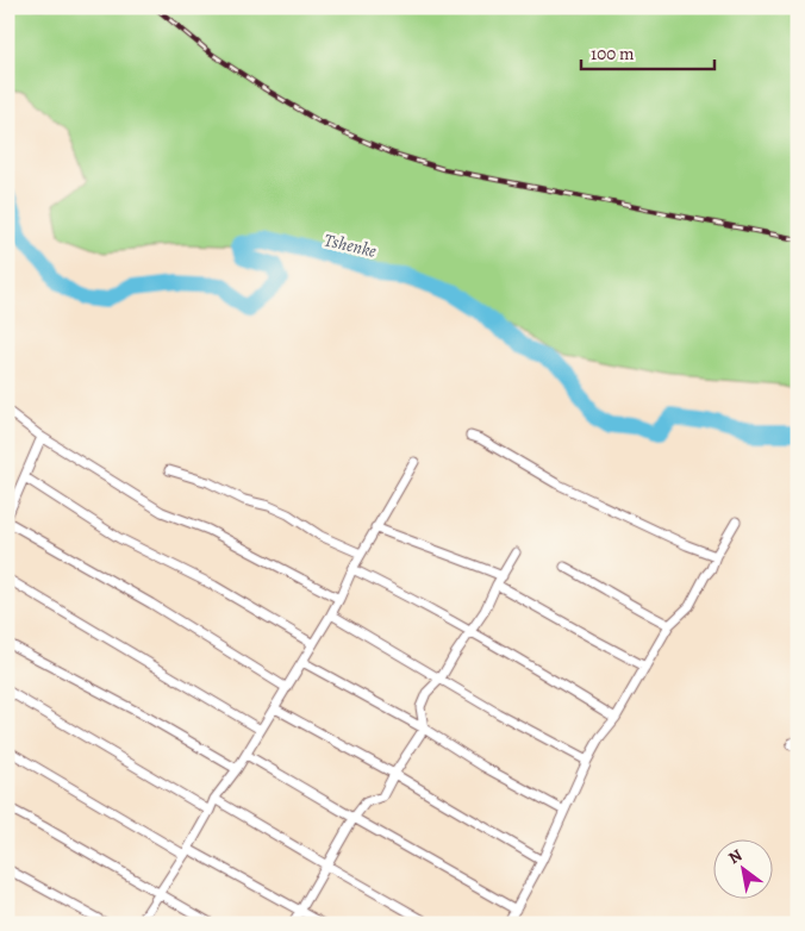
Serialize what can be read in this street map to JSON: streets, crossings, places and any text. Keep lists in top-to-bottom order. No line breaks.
{"water":["Tshenke"],"scale_bar":"100 m","north":"top left"}
